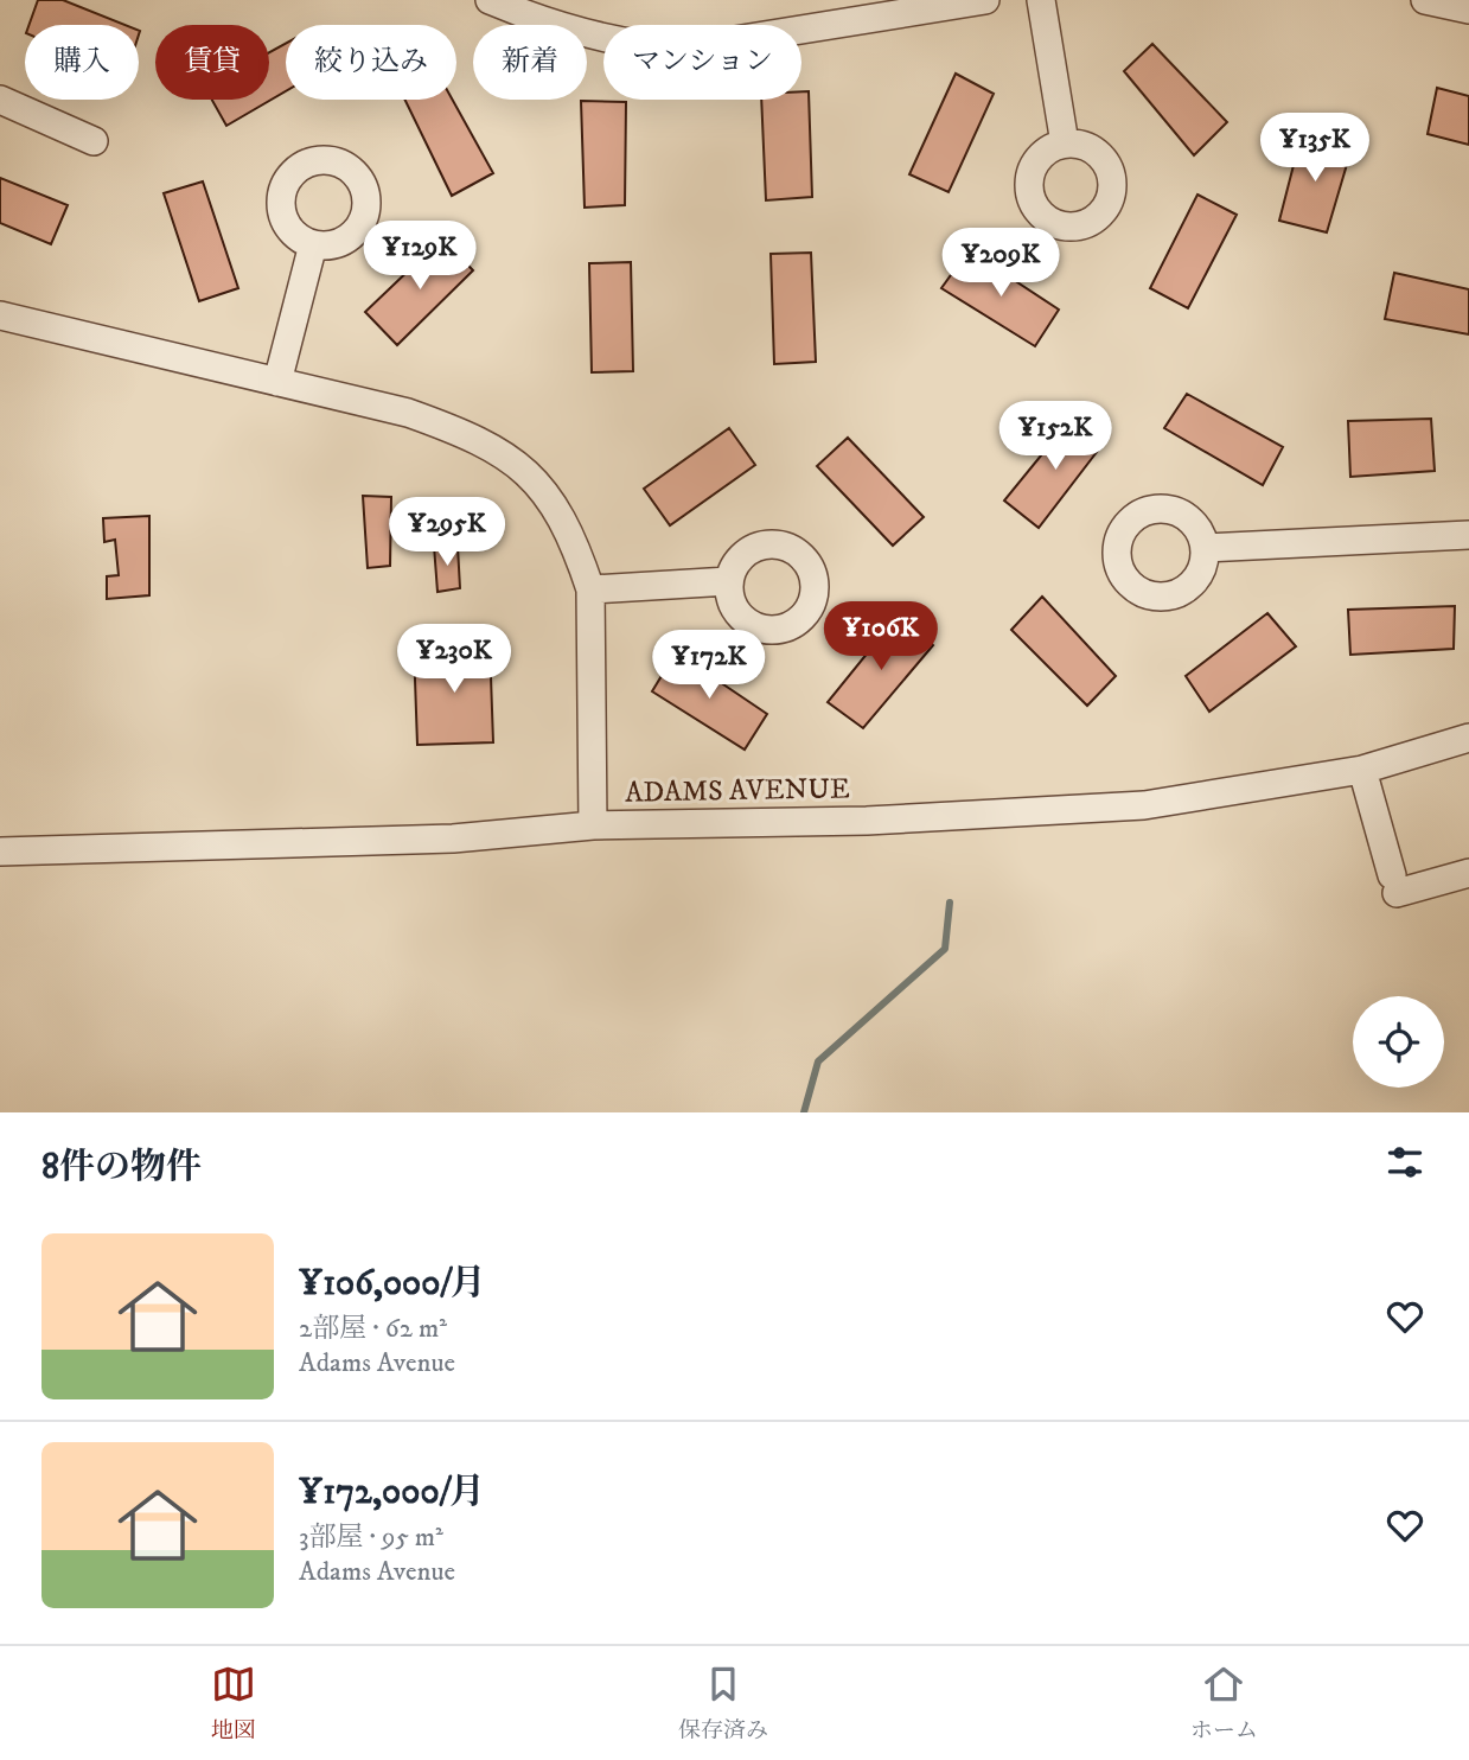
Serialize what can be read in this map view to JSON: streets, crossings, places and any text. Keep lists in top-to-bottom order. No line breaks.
{"streets":{"street":["ADAMS AVENUE"]},"page":{"chip":["購入","賃貸","絞り込み","新着","マンション"],"price":["¥135K","¥129K","¥209K","¥152K","¥295K","¥106K","¥230K","¥172K"],"heading":"8件の物件","list":[{"name":"¥106,000/月","note":"2部屋 · 62 m² · Adams Avenue"},{"name":"¥172,000/月","note":"3部屋 · 95 m² · Adams Avenue"}],"tabs":["地図","保存済み","ホーム"]}}
